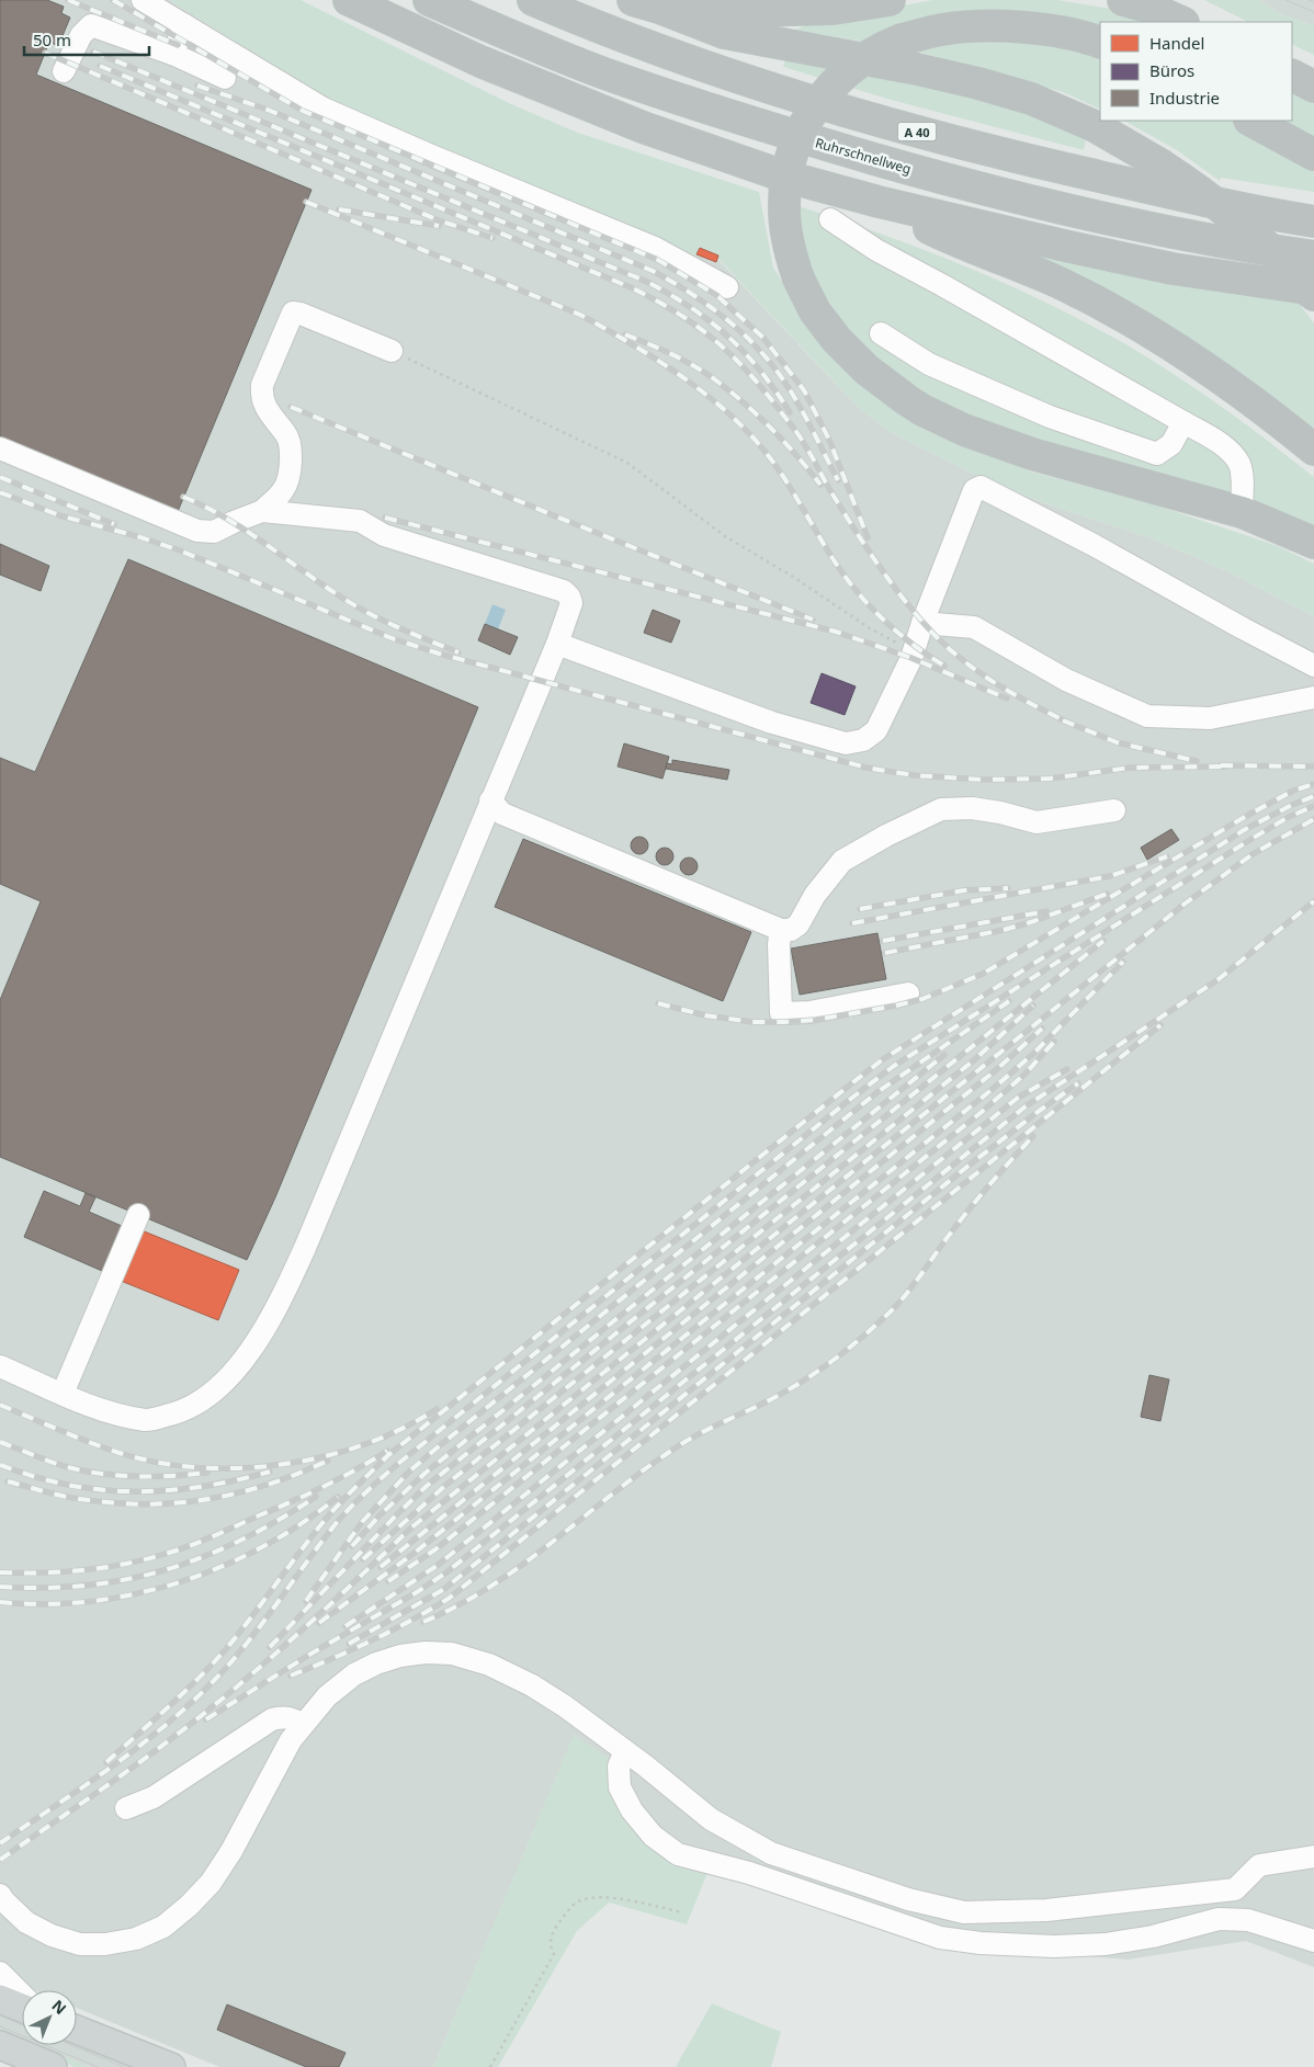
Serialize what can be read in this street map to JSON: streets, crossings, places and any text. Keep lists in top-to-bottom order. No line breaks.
{"streets":{"highway":["A 40","Ruhrschnellweg"]},"legend":["Handel","Büros","Industrie"],"scale_bar":"50 m","north":"top right"}
